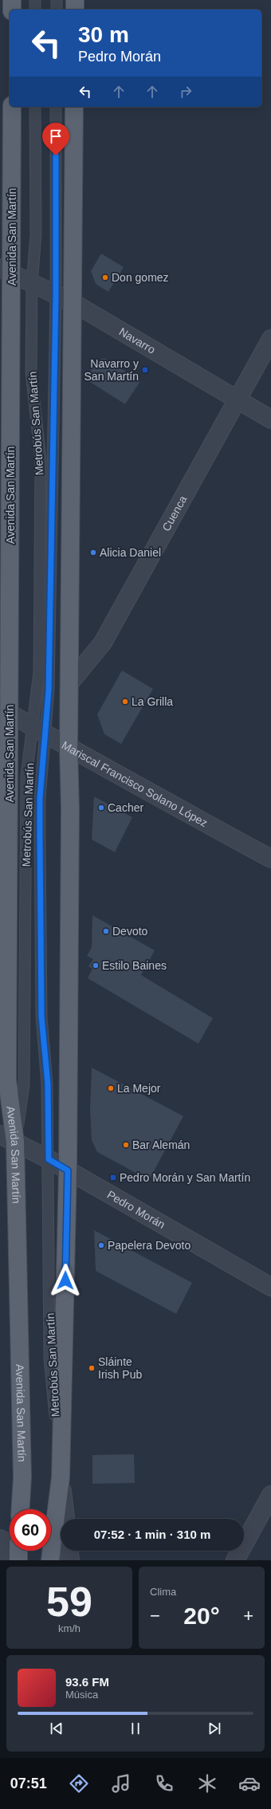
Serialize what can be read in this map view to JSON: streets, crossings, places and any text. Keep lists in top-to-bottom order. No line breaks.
{"streets":{"main road":["Avenida San Martín"],"street":["Navarro","Cuenca","Mariscal Francisco Solano López","Pedro Morán"],"lane":["Metrobús San Martín"]},"crossings":[["Avenida San Martín","Navarro"],["Avenida San Martín","Metrobús San Martín"],["Avenida San Martín","Mariscal Francisco Solano López"],["Avenida San Martín","Pedro Morán"],["Navarro","Metrobús San Martín"],["Navarro","Cuenca"],["Metrobús San Martín","Mariscal Francisco Solano López"],["Metrobús San Martín","Pedro Morán"]],"places":{"other":["Don gomez","Alicia Daniel","La Grilla","Cacher","Devoto","Estilo Baines","La Mejor","Bar Alemán","Papelera Devoto","Sláinte Irish Pub"],"transit":["Navarro y San Martín","Pedro Morán y San Martín"]},"page":{"turn":["30 m","Pedro Morán"],"limit":"60","trip":"07:52 · 1 min · 310 m","tile":[["59","km/h"],"Clima"],"heat":["−","20°","+"],"song":["93.6 FM","Música"],"tabs":"07:51"}}
